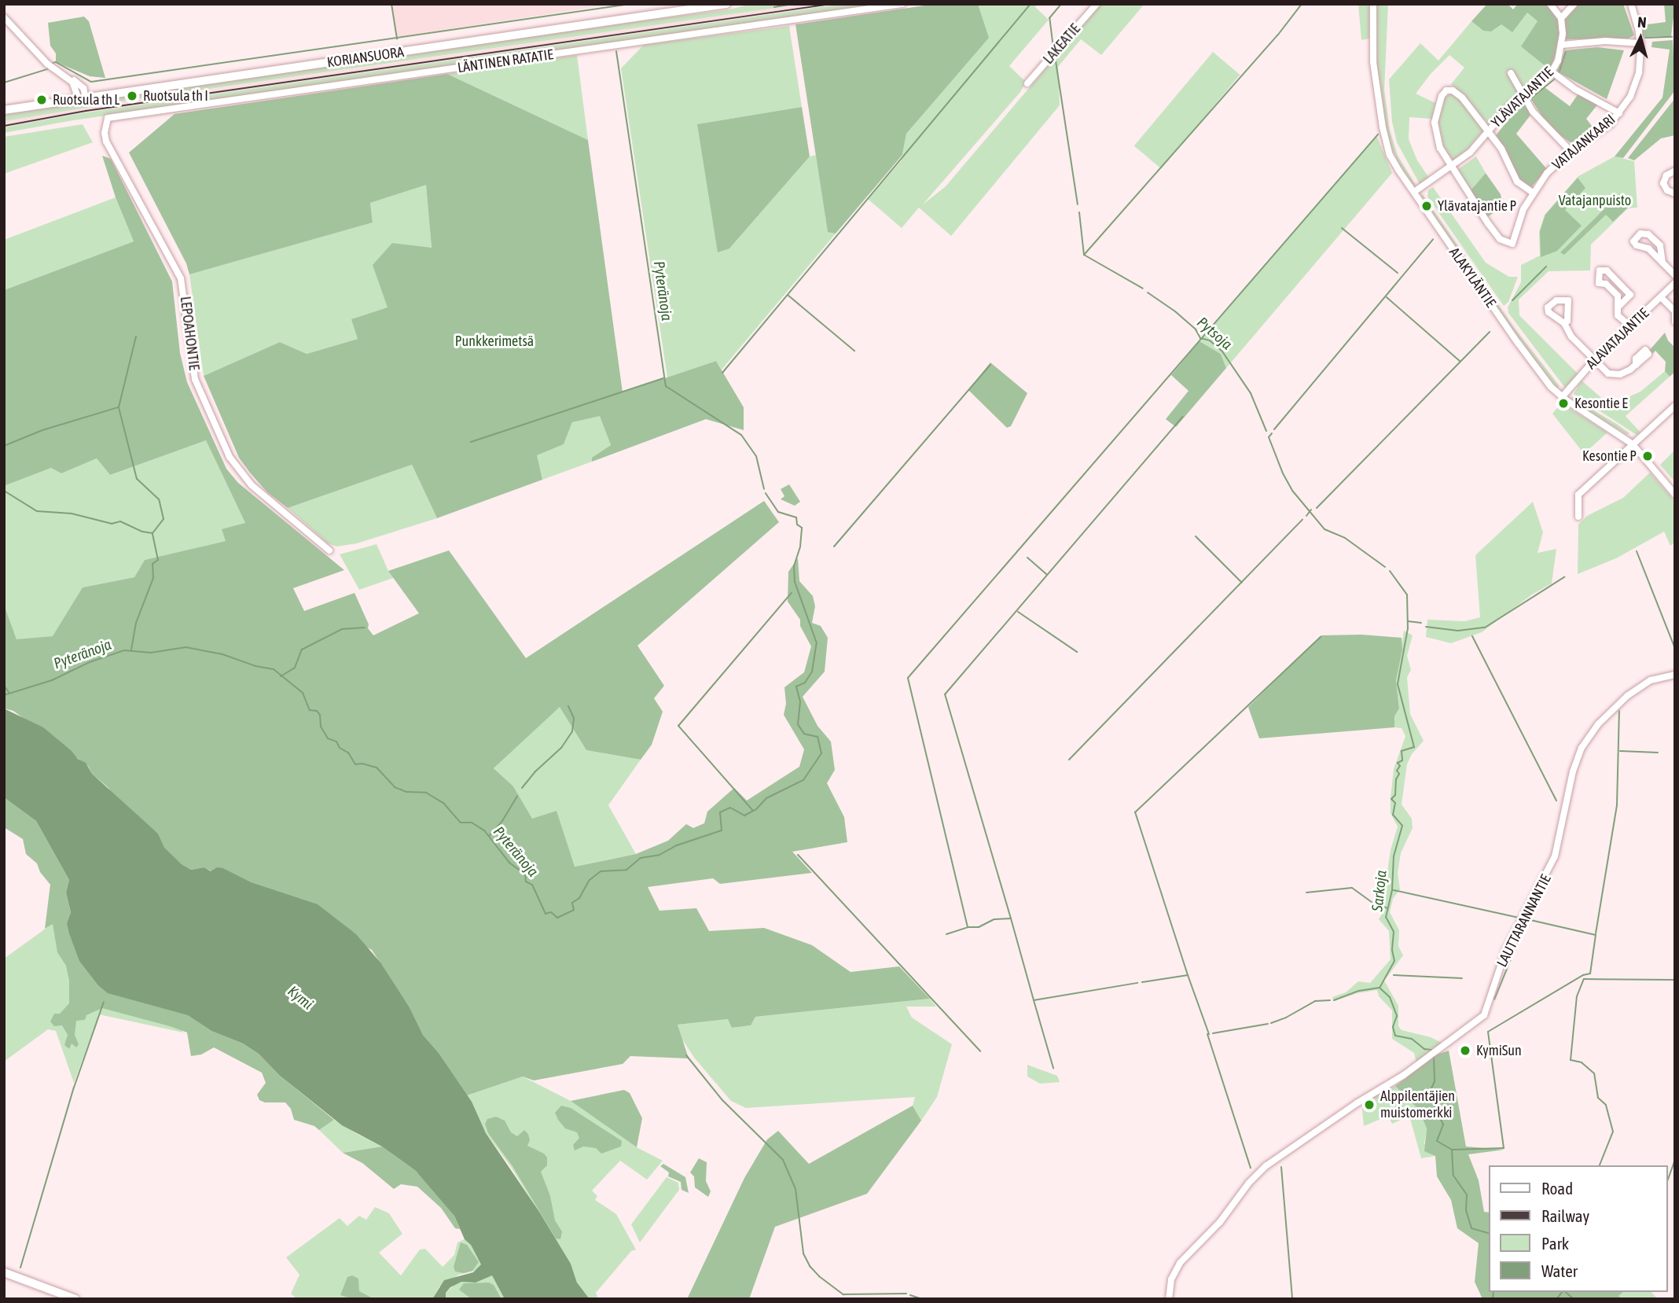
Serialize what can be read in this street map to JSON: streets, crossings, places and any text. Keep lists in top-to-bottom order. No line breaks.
{"streets":{"main road":["KORIANSUORA"],"street":["LAKEATIE","LÄNTINEN RATATIE","YLÄVATAJANTIE","VATAJANKAARI","ALAKYLÄNTIE","LEPOAHONTIE","ALAVATAJANTIE","LAUTTARANNANTIE"]},"crossings":[["LÄNTINEN RATATIE","LEPOAHONTIE"],["YLÄVATAJANTIE","VATAJANKAARI"],["YLÄVATAJANTIE","ALAKYLÄNTIE"],["ALAKYLÄNTIE","ALAVATAJANTIE"]],"water":["Pyteränoja","Pytsoja","Sarkoja","Kymi"],"parks":["Vatajanpuisto","Punkkerimetsä"],"places":["Ruotsula th I","Ruotsula th L","Ylävatajantie P","Kesontie E","Kesontie P","KymiSun","Alppilentäjien muistomerkki"],"legend":["Road","Railway","Park","Water"],"north":"top"}
